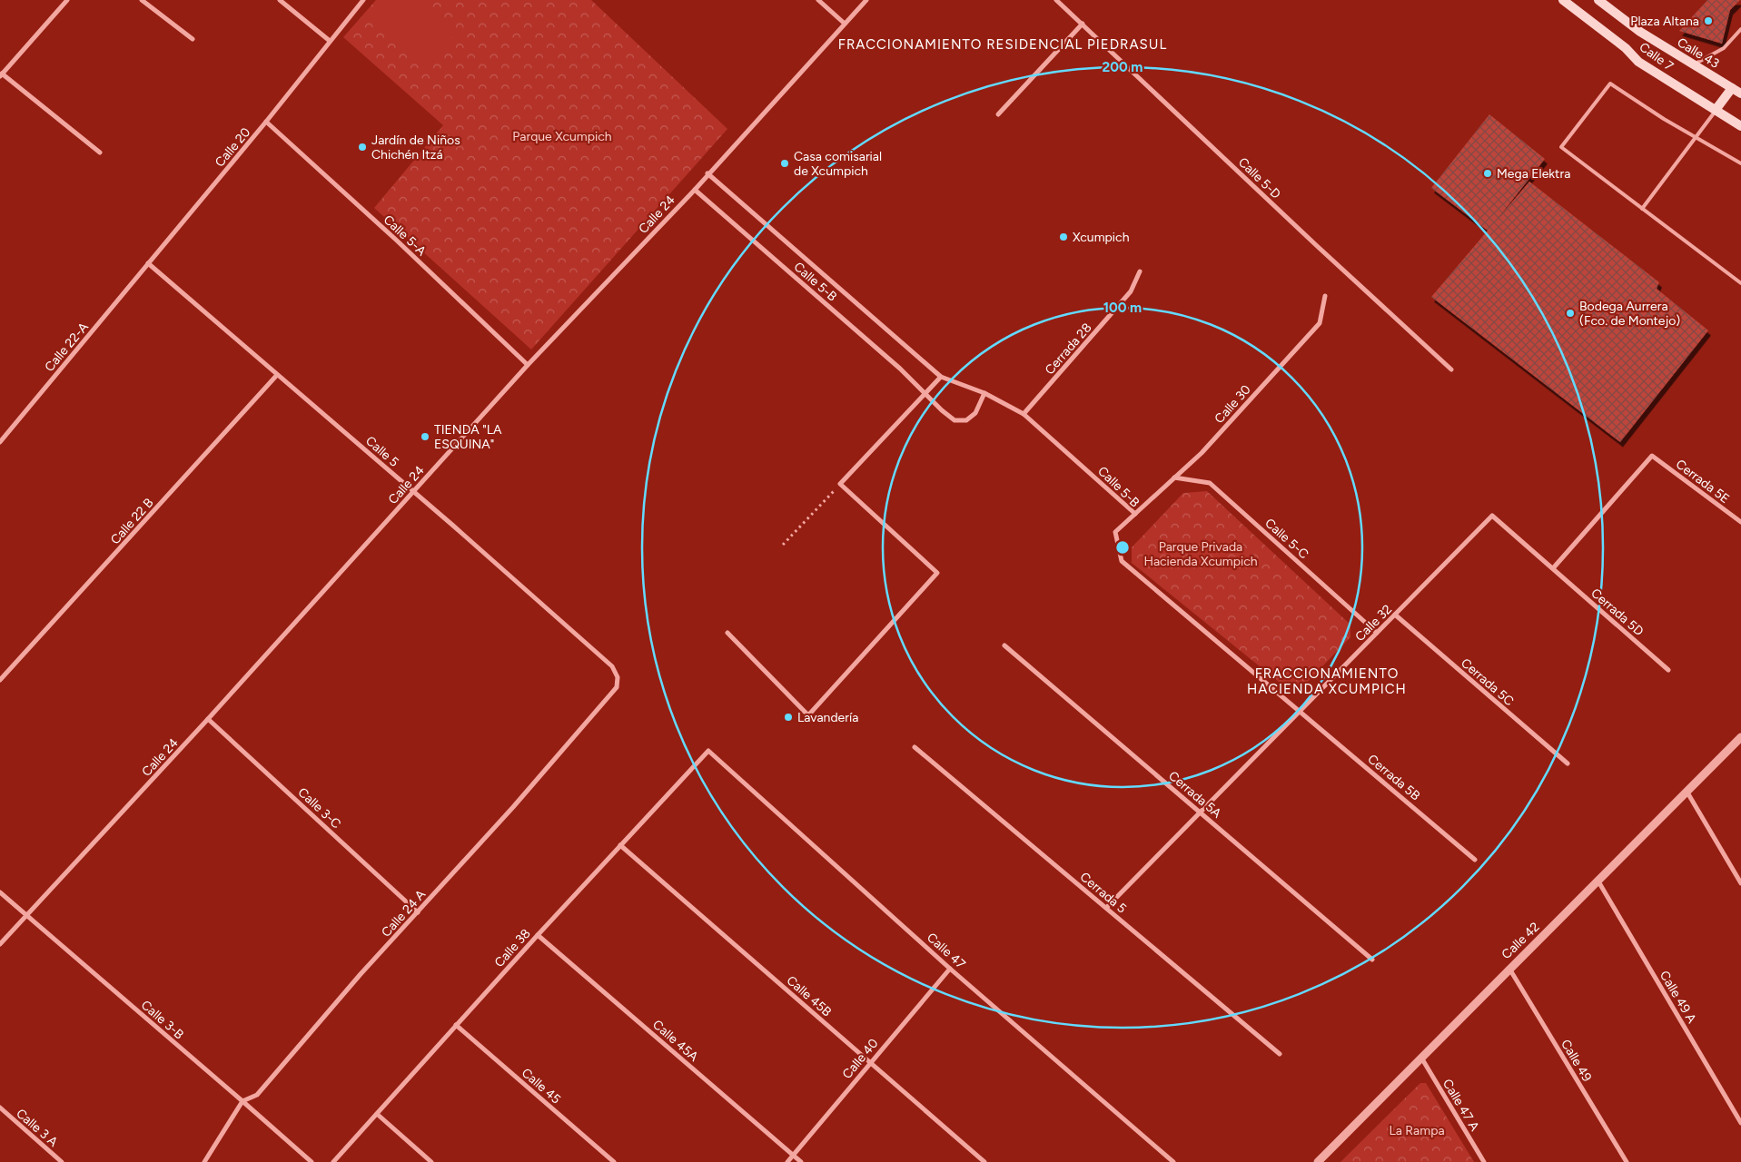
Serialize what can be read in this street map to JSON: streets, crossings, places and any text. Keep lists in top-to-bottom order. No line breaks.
{"streets":{"main road":["Calle 43","Calle 7"],"street":["Calle 20","Calle 5-D","Calle 24","Calle 5-A","Calle 5-B","Calle 22-A","Cerrada 28","Calle 30","Calle 5","Cerrada 5E","Calle 22 B","Calle 5-C","Cerrada 5D","Calle 32","Cerrada 5C","Cerrada 5B","Cerrada 5A","Calle 3-C","Cerrada 5","Calle 24 A","Calle 42","Calle 38","Calle 47","Calle 45B","Calle 49 A","Calle 3-B","Calle 45A","Calle 40","Calle 49","Calle 45","Calle 47 A","Calle 3 A"]},"crossings":[["Calle 20","Calle 5-A"],["Calle 20","Calle 22-A"],["Calle 20","Calle 5"],["Calle 24","Calle 5-A"],["Calle 24","Calle 5-B"],["Calle 24","Calle 5"],["Calle 24","Calle 3-C"],["Calle 24","Calle 3-B"],["Calle 5-B","Cerrada 28"],["Calle 5-B","Calle 30"],["Calle 5-B","Calle 32"],["Calle 5-B","Cerrada 5B"],["Calle 22-A","Calle 5"],["Calle 30","Calle 5-C"],["Calle 5","Calle 22 B"],["Calle 5","Calle 24 A"],["Cerrada 5E","Cerrada 5D"],["Cerrada 5E","Calle 32"],["Calle 5-C","Calle 32"],["Cerrada 5D","Calle 32"],["Calle 32","Cerrada 5C"],["Calle 32","Cerrada 5B"],["Calle 32","Cerrada 5A"],["Calle 32","Cerrada 5"],["Calle 3-C","Calle 24 A"],["Calle 24 A","Calle 3-B"],["Calle 42","Calle 49 A"],["Calle 42","Calle 49"],["Calle 42","Calle 47 A"],["Calle 38","Calle 47"],["Calle 38","Calle 45B"],["Calle 38","Calle 45A"],["Calle 38","Calle 45"],["Calle 47","Calle 40"],["Calle 45B","Calle 40"],["Calle 45A","Calle 40"]],"districts":["FRACCIONAMIENTO RESIDENCIAL PIEDRASUL","FRACCIONAMIENTO HACIENDA XCUMPICH"],"parks":["Parque Xcumpich","Parque Privada Hacienda Xcumpich","La Rampa"],"places":["Plaza Altana","Jardín de Niños Chichén Itzá","Casa comisarial de Xcumpich","Mega Elektra","Xcumpich","Bodega Aurrera (Fco. de Montejo)","TIENDA \"LA ESQUINA\"","Lavandería"],"rings":["200 m","100 m"]}
